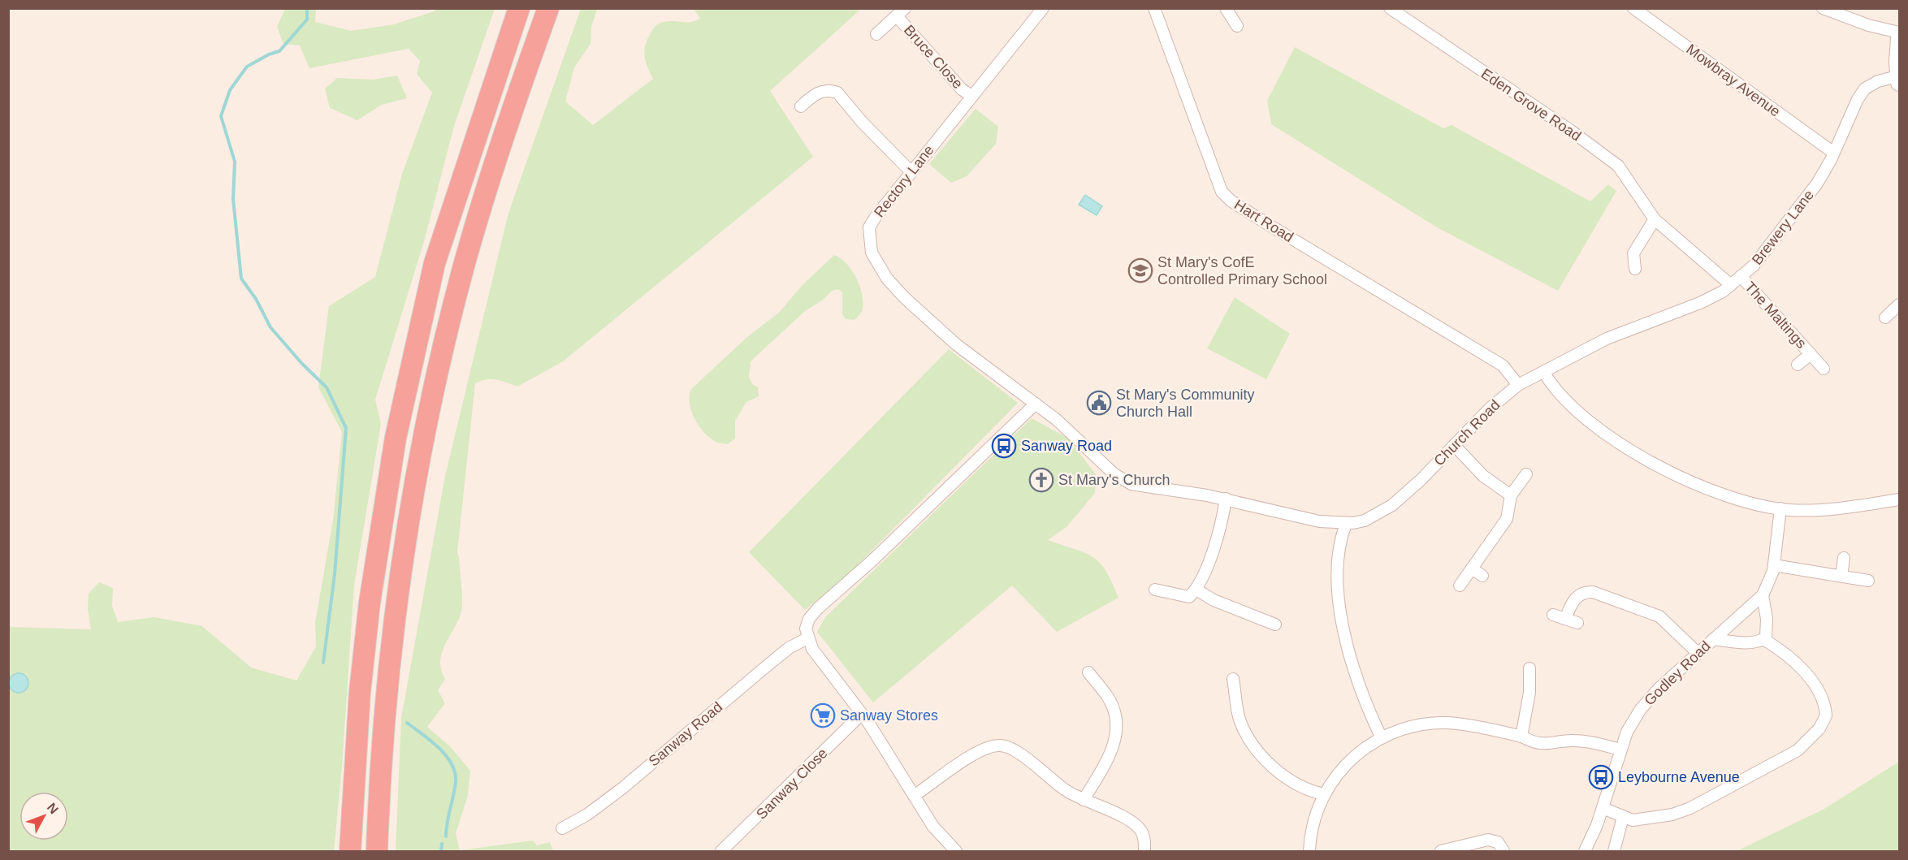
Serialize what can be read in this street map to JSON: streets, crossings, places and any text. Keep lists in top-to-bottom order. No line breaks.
{"streets":{"street":["Bruce Close","Mowbray Avenue","Eden Grove Road","Rectory Lane","Hart Road","Brewery Lane","The Maltings","Church Road","Godley Road","Sanway Road","Sanway Close"]},"crossings":[["Bruce Close","Rectory Lane"],["Mowbray Avenue","Brewery Lane"],["Eden Grove Road","Brewery Lane"],["Rectory Lane","Church Road"],["Hart Road","Church Road"],["Brewery Lane","The Maltings"],["Brewery Lane","Church Road"]],"places":{"school or university":["St Mary's CofE Controlled Primary School"],"public building":["St Mary's Community Church Hall"],"bus stop":["Sanway Road","Leybourne Avenue"],"church":["St Mary's Church"],"supermarket":["Sanway Stores"]},"north":"top right"}
